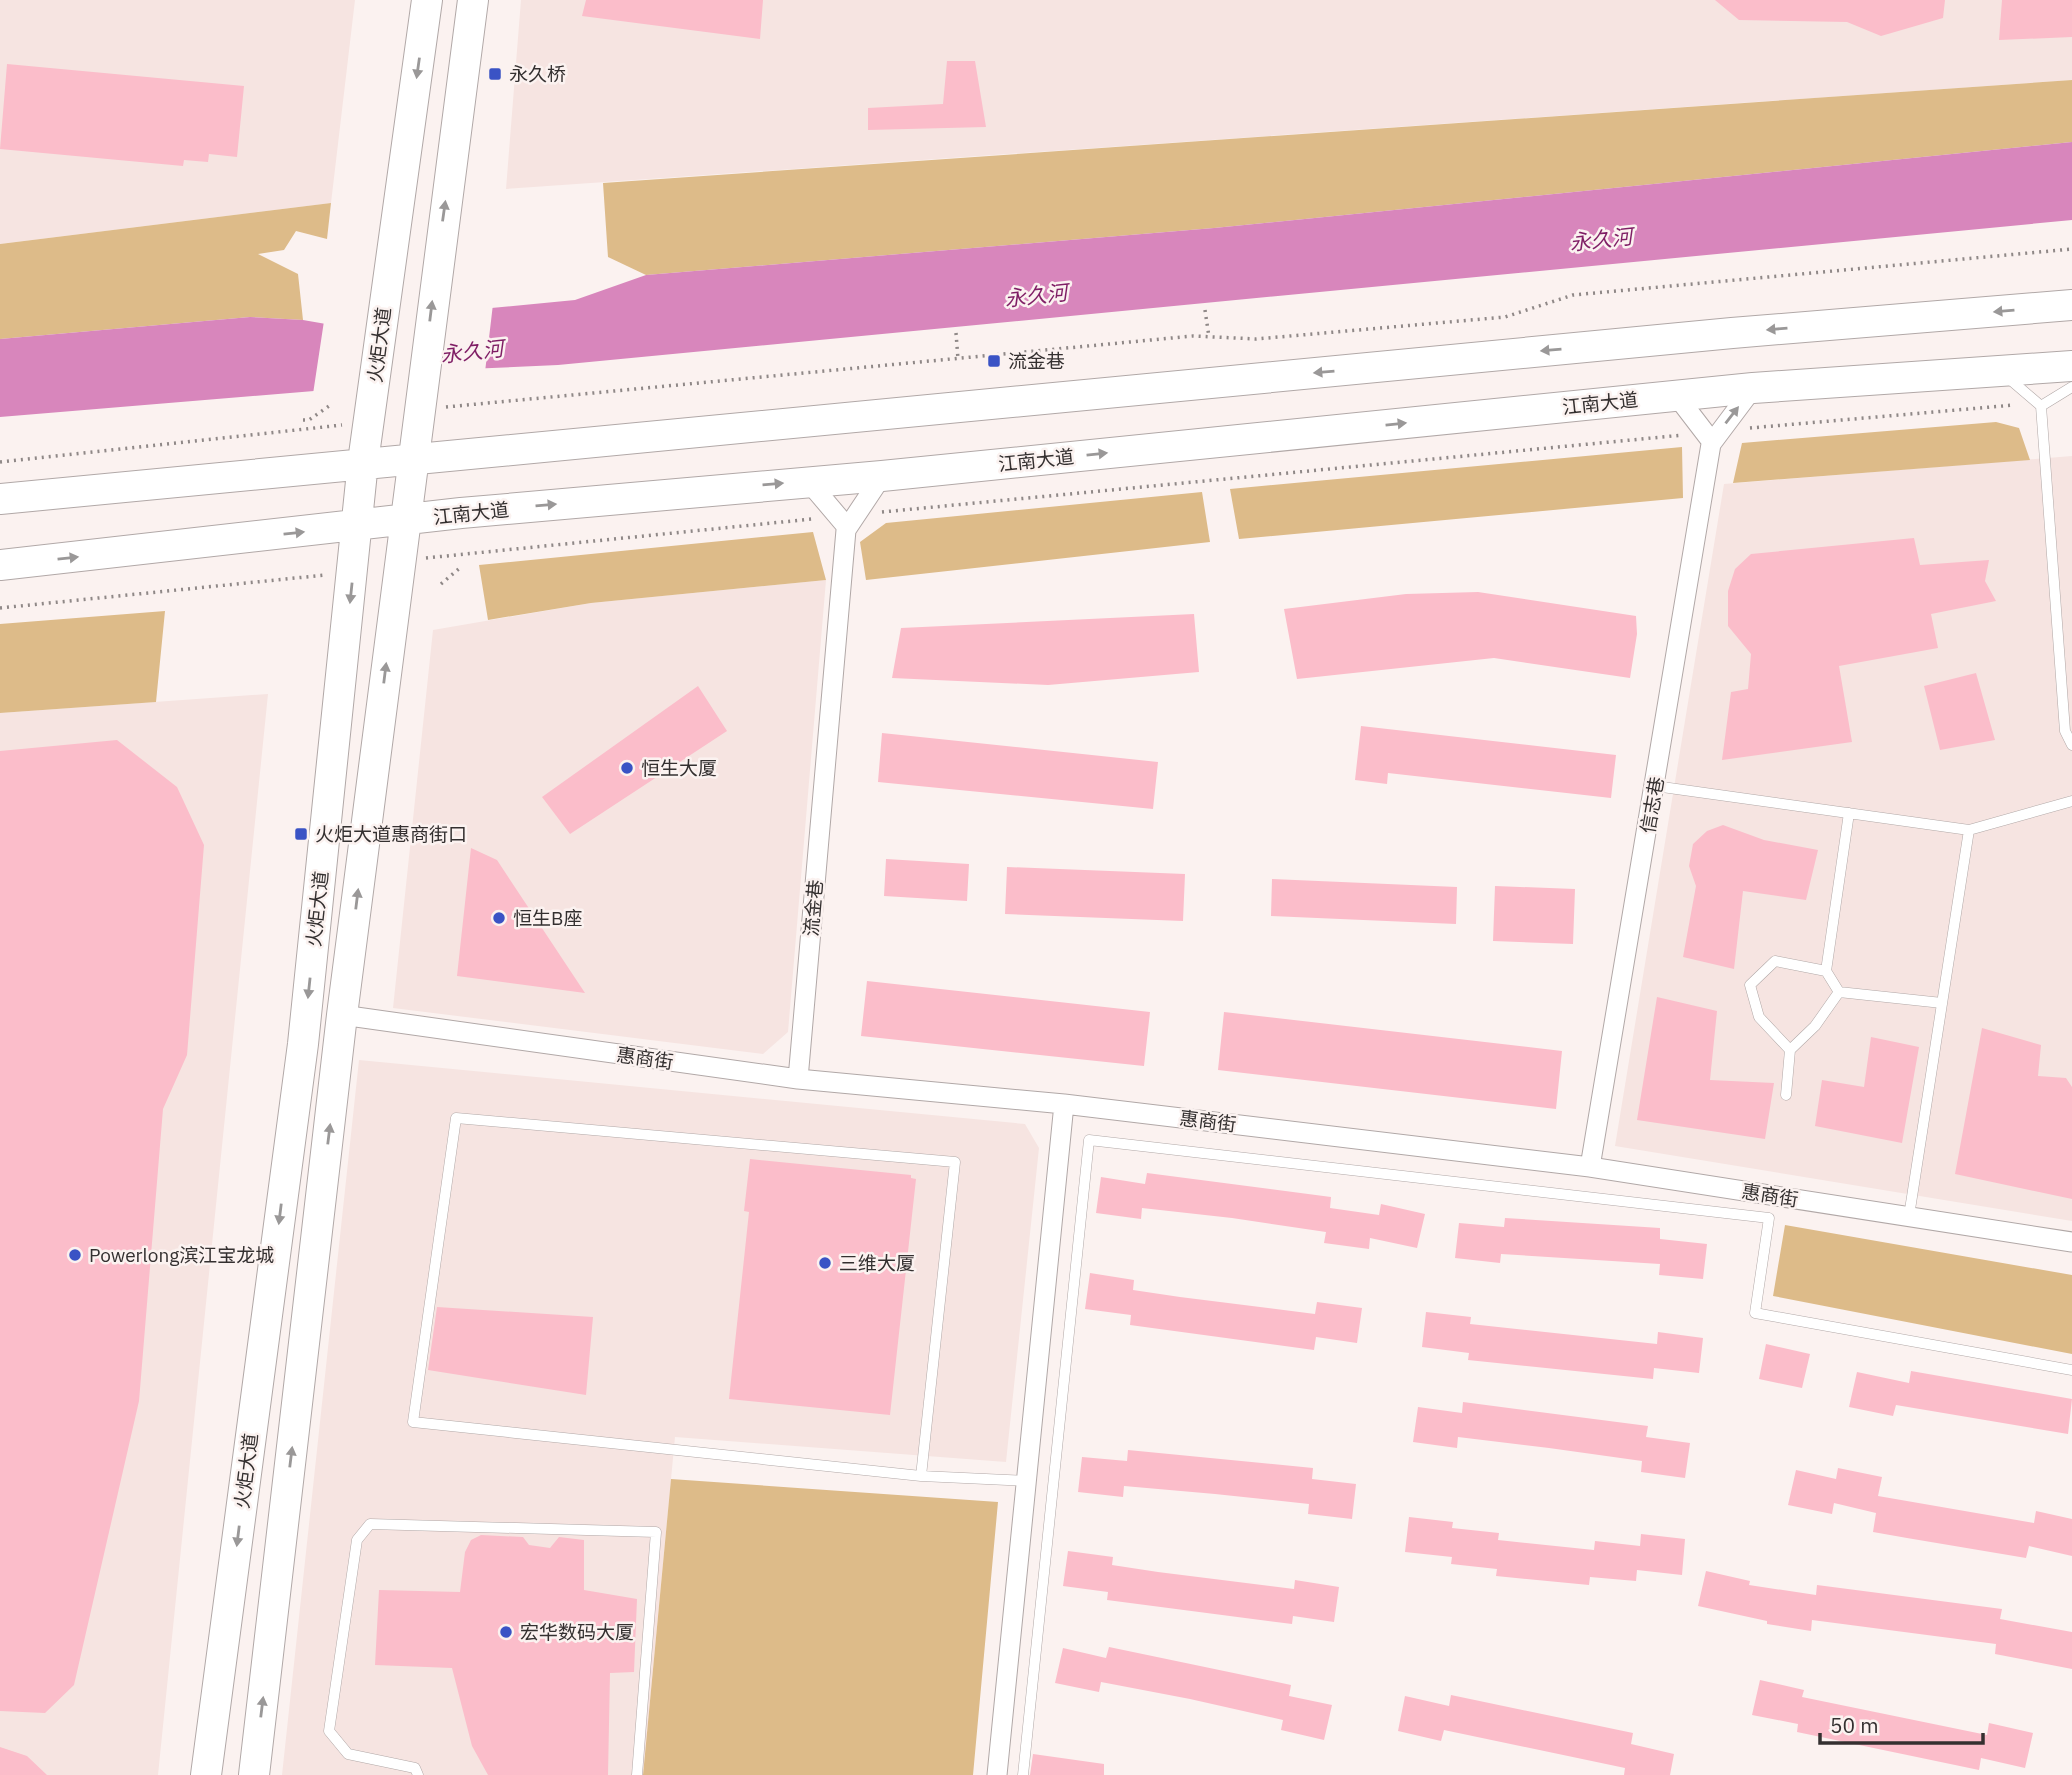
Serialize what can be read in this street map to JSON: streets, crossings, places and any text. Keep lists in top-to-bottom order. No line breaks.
{"streets":{"main road":["火炬大道","江南大道"],"street":["信志巷","流金巷","惠商街"]},"crossings":[["火炬大道","江南大道"],["火炬大道","惠商街"],["江南大道","信志巷"],["信志巷","惠商街"],["流金巷","惠商街"]],"water":["永久河"],"places":{"transit":["永久桥","流金巷","火炬大道惠商街口"],"other":["恒生大厦","恒生B座","Powerlong滨江宝龙城","三维大厦","宏华数码大厦"]},"scale_bar":"50 m"}
